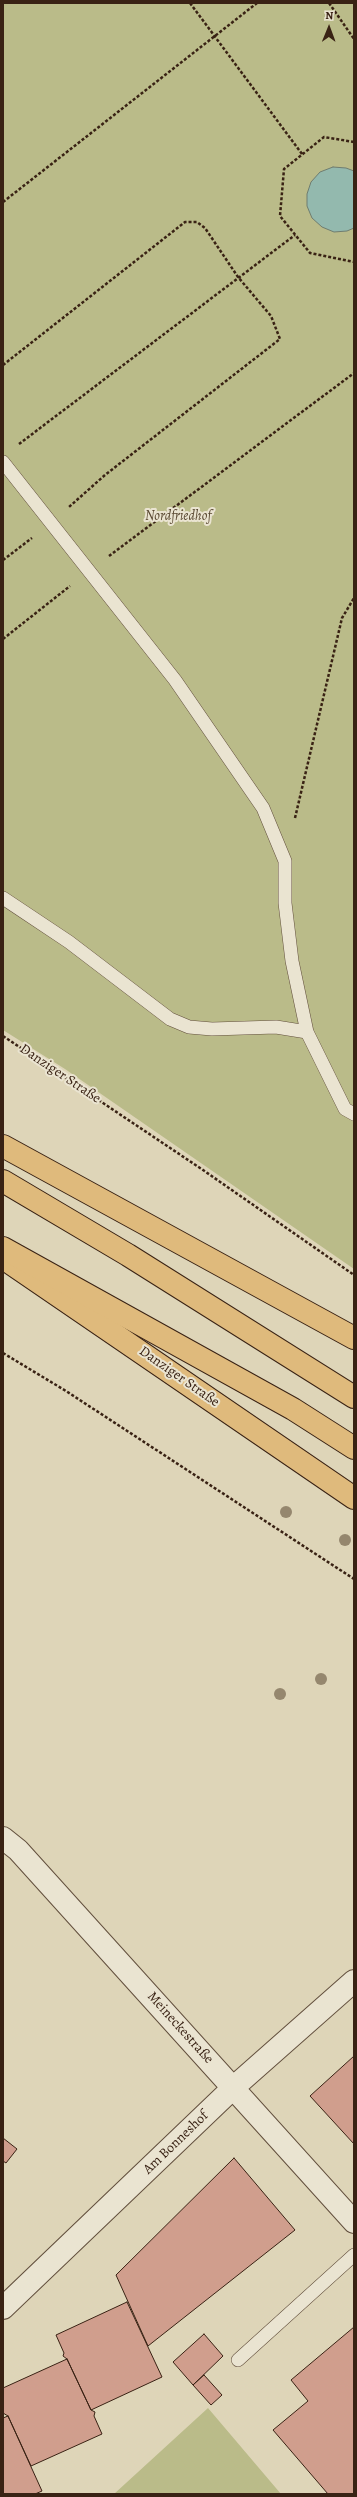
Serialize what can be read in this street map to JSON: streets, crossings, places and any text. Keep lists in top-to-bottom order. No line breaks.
{"streets":{"main road":["Danziger Straße"],"street":["Meineckestraße","Am Bonneshof"]},"crossings":[["Meineckestraße","Am Bonneshof"]],"parks":["Nordfriedhof"],"north":"top"}
